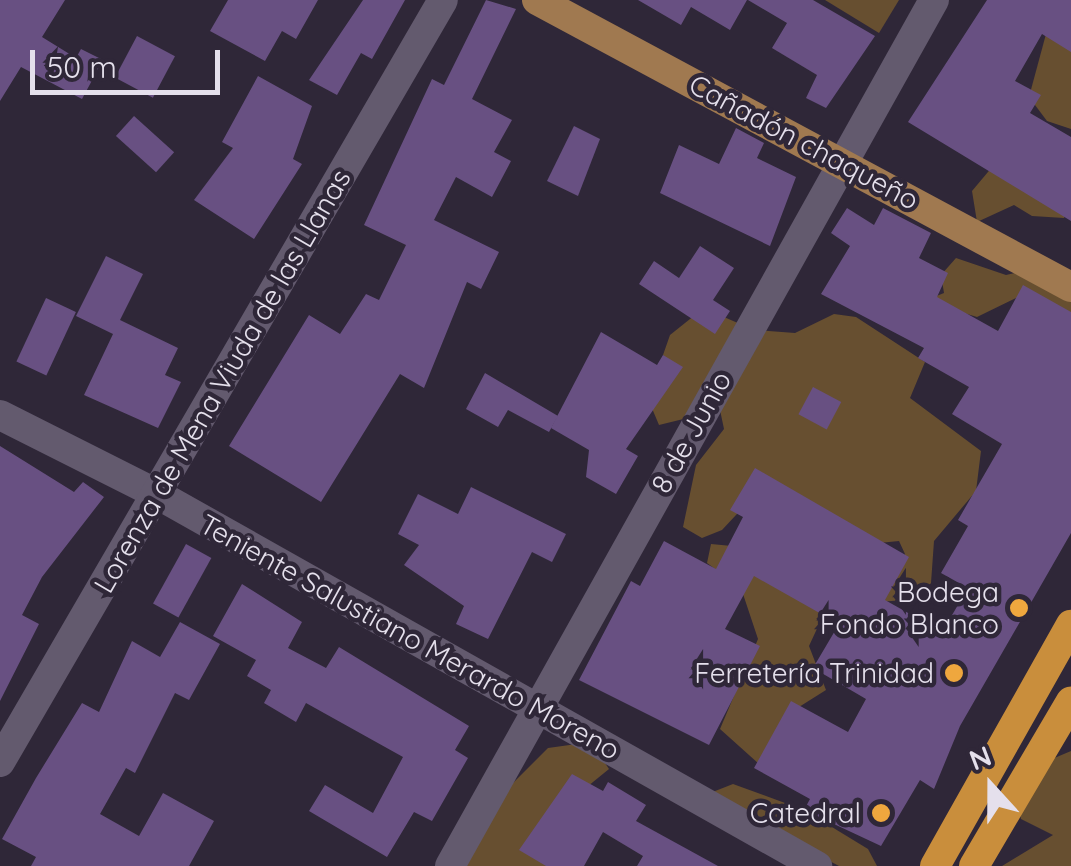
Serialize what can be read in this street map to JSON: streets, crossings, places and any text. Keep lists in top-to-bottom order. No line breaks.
{"streets":{"main road":["Cañadón chaqueño"],"street":["Lorenza de Mena Viuda de las Llanas","8 de Junio","Teniente Salustiano Merardo Moreno"]},"crossings":[["Cañadón chaqueño","8 de Junio"],["Lorenza de Mena Viuda de las Llanas","Teniente Salustiano Merardo Moreno"],["8 de Junio","Teniente Salustiano Merardo Moreno"]],"places":["Bodega Fondo Blanco","Ferretería Trinidad","Catedral"],"scale_bar":"50 m","north":"top"}
